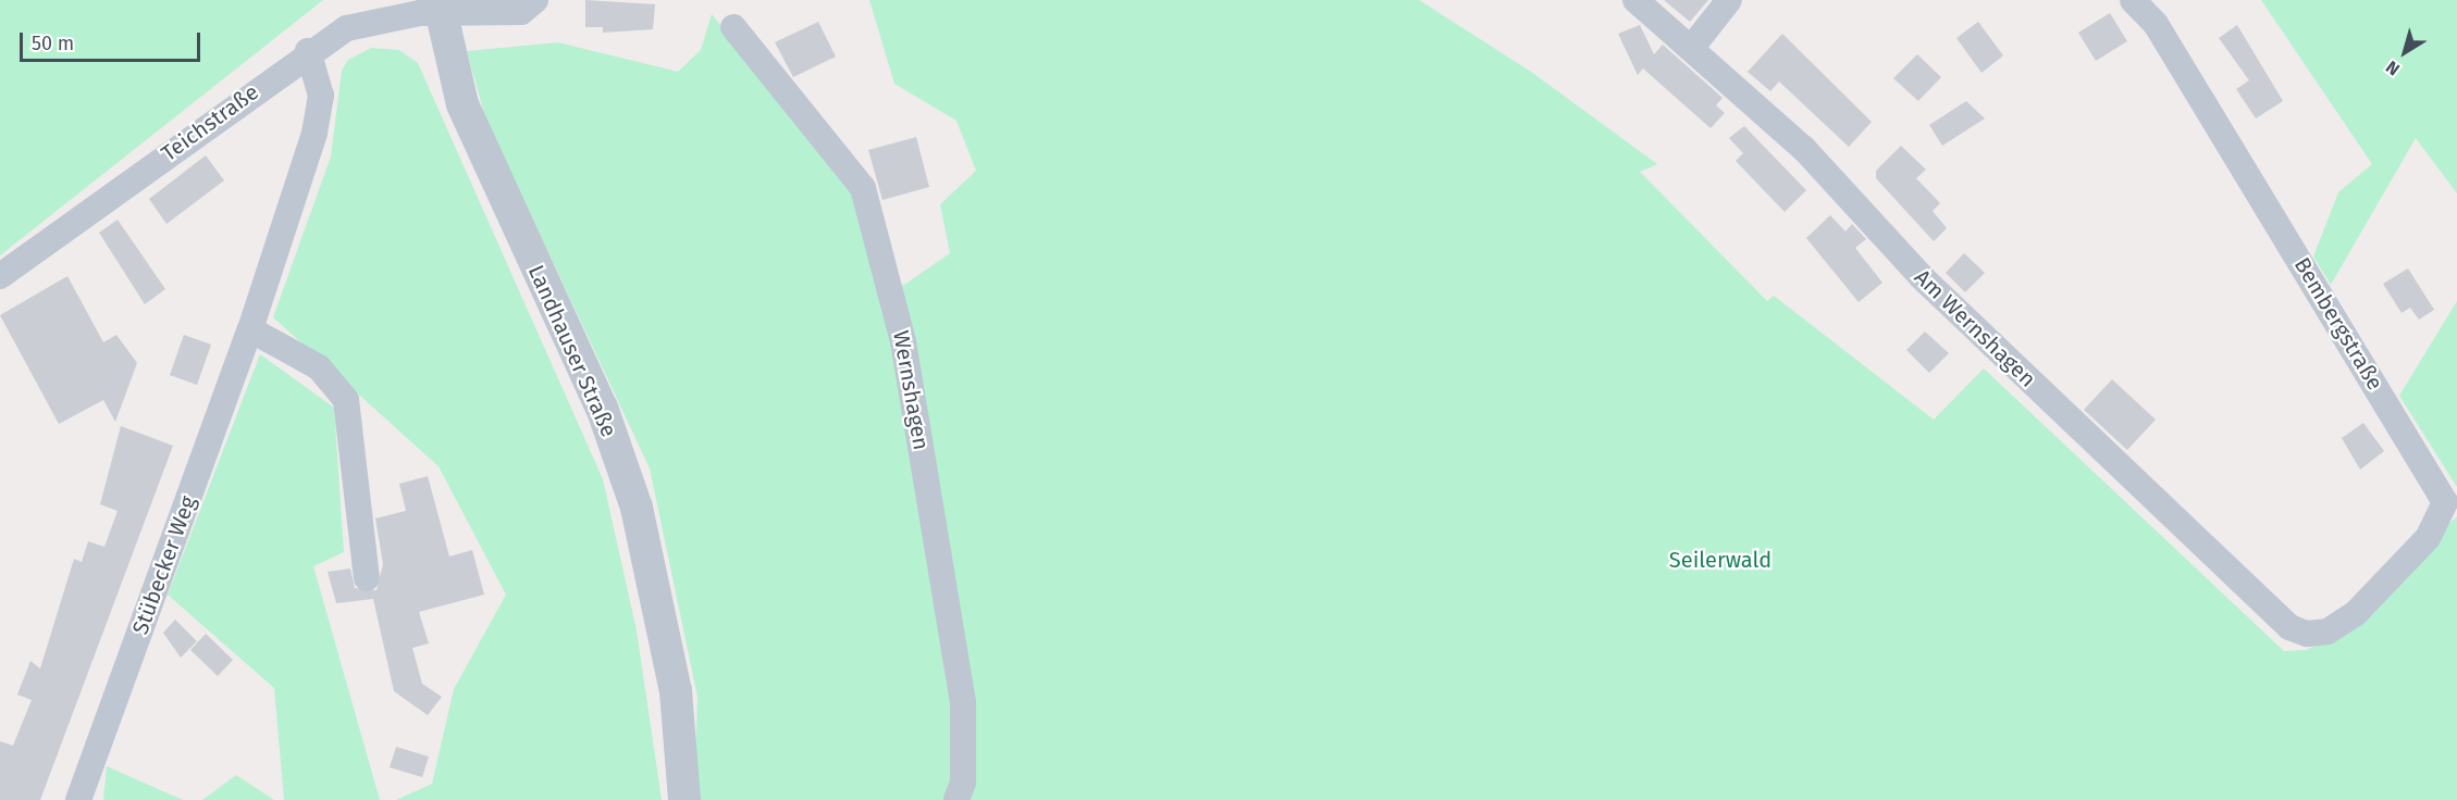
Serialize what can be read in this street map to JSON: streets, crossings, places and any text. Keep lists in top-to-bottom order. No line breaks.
{"streets":{"street":["Teichstraße","Bembergstraße","Am Wernshagen","Landhauser Straße","Wernshagen","Stübecker Weg"]},"crossings":[["Teichstraße","Landhauser Straße"],["Teichstraße","Stübecker Weg"],["Bembergstraße","Am Wernshagen"]],"parks":["Seilerwald"],"scale_bar":"50 m","north":"bottom left"}
